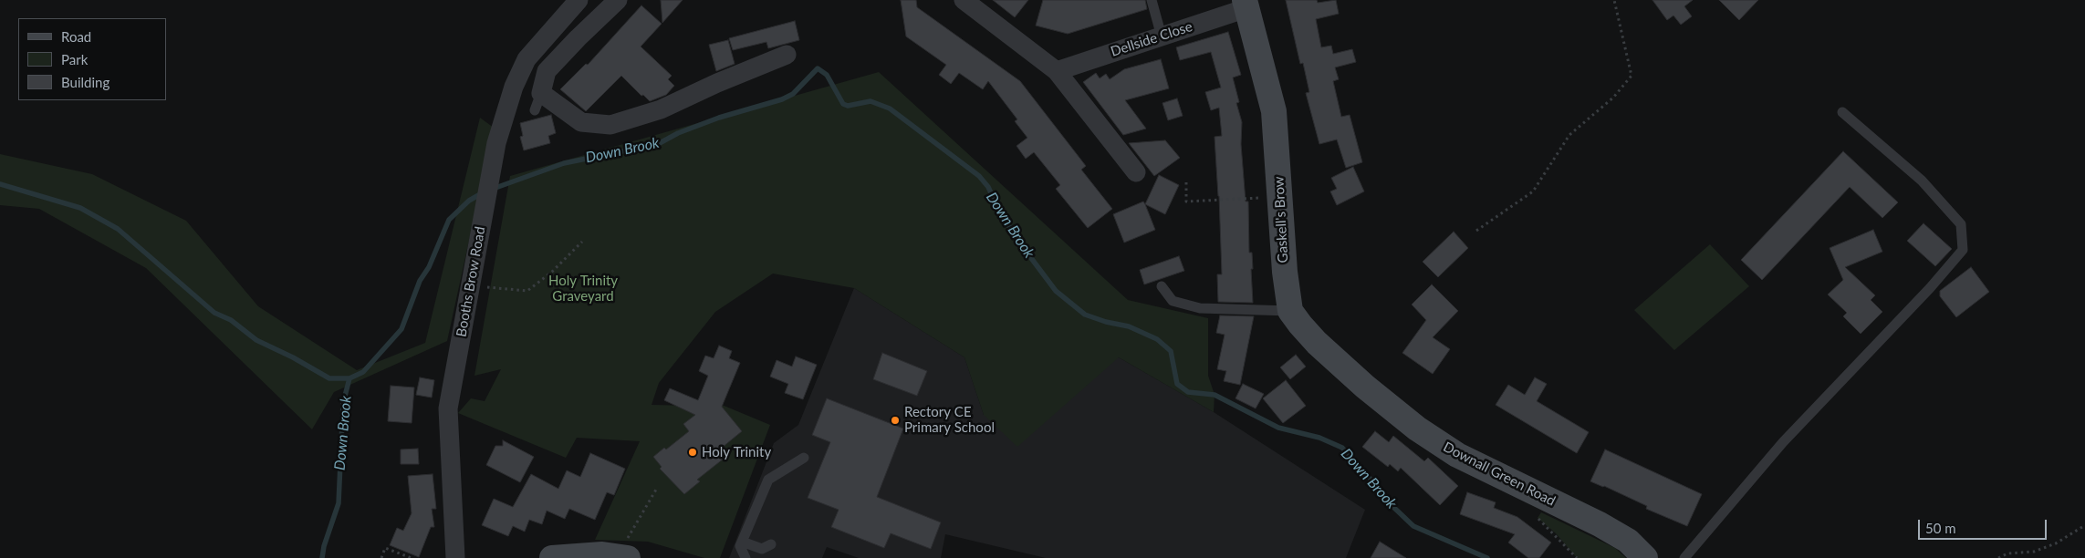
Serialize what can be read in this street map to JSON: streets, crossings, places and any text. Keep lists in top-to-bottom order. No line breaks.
{"streets":{"main road":["Gaskell's Brow","Downall Green Road"],"street":["Dellside Close","Booths Brow Road"]},"crossings":[["Dellside Close","Gaskell's Brow"],["Gaskell's Brow","Downall Green Road"]],"water":["Down Brook"],"parks":["Holy Trinity Graveyard"],"places":["Rectory CE Primary School","Holy Trinity"],"legend":["Road","Park","Building"],"scale_bar":"50 m"}
